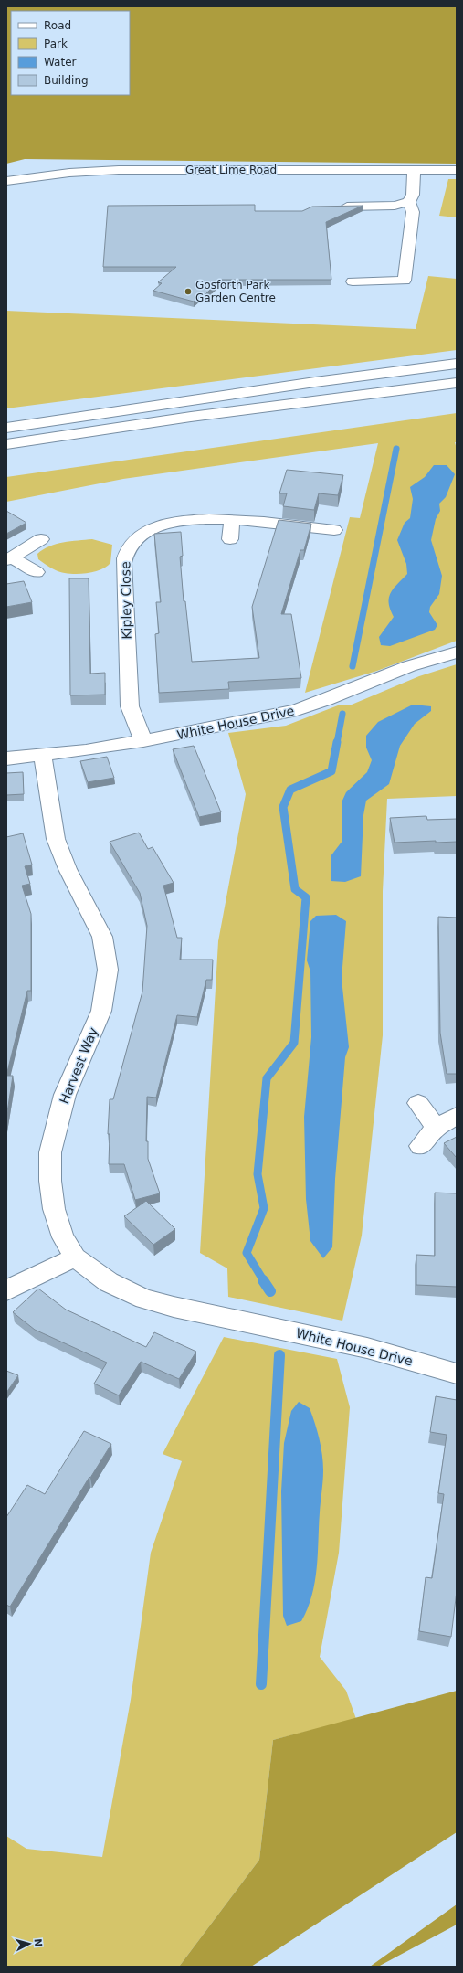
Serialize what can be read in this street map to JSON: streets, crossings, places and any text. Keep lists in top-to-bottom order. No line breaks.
{"streets":{"street":["Great Lime Road","Kipley Close","White House Drive","Harvest Way"]},"crossings":[["Kipley Close","White House Drive"],["White House Drive","Harvest Way"]],"places":["Gosforth Park Garden Centre"],"legend":["Road","Park","Water","Building"],"north":"right"}
